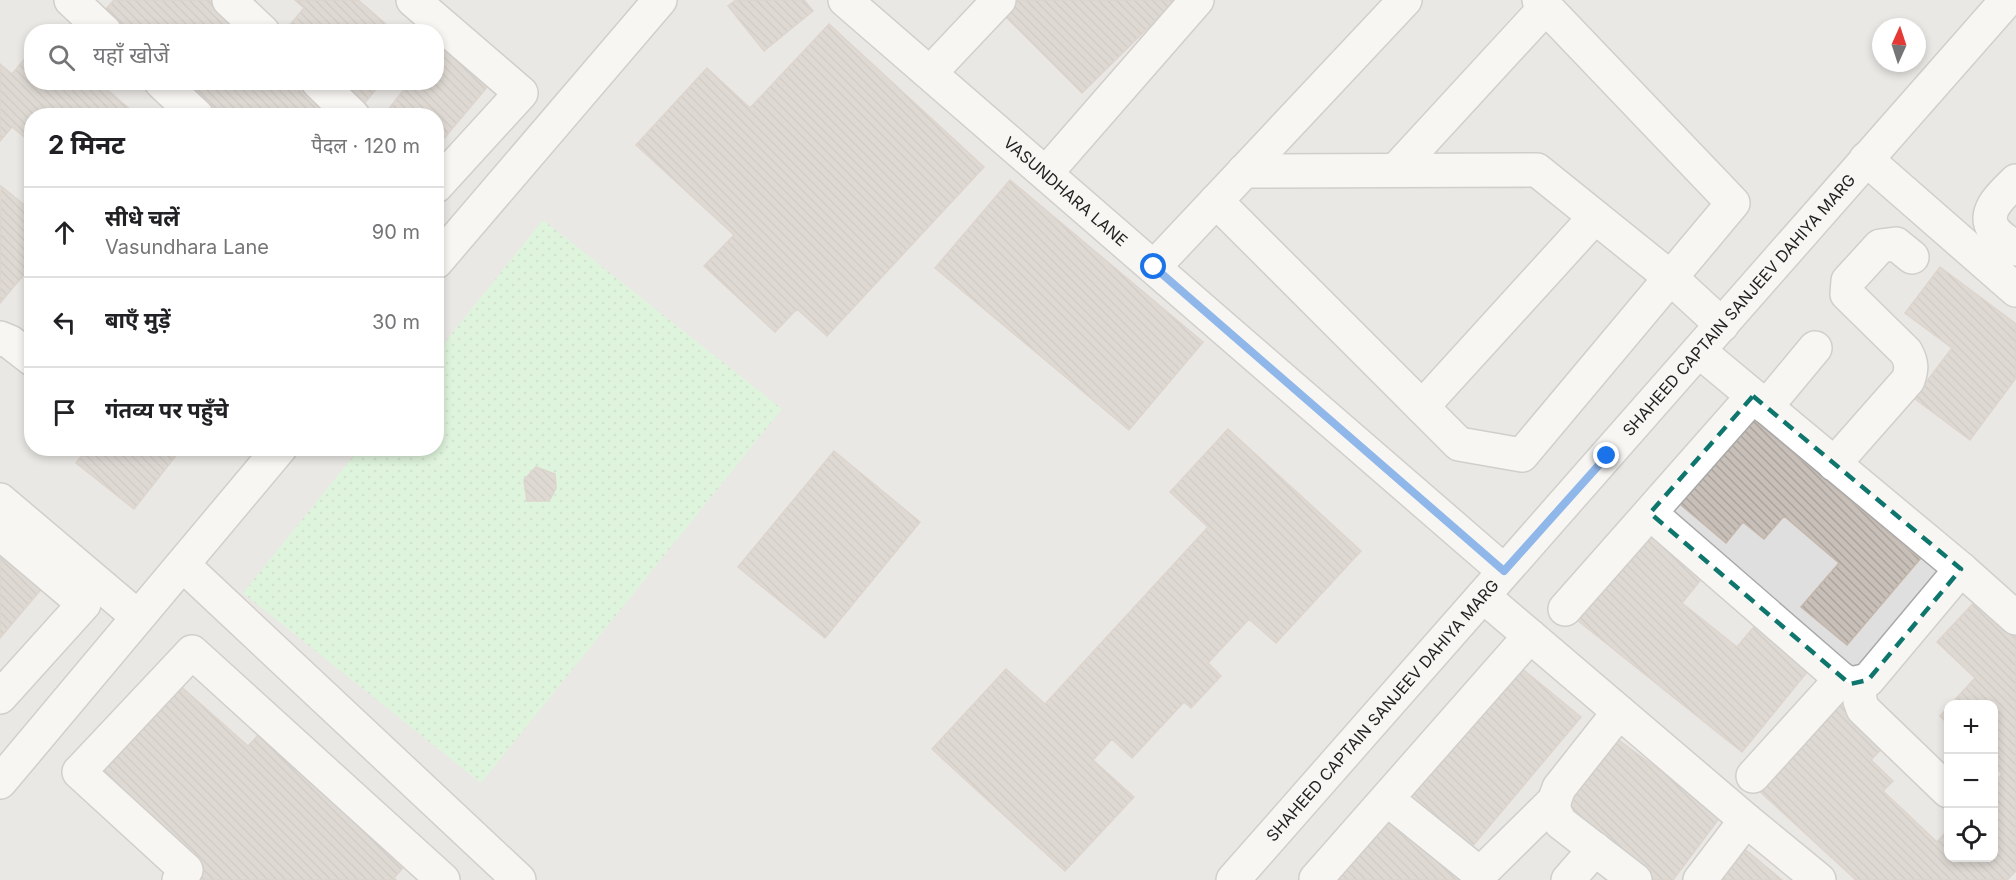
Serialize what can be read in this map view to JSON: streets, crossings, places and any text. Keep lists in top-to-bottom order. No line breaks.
{"streets":{"street":["VASUNDHARA LANE","SHAHEED CAPTAIN SANJEEV DAHIYA MARG"]},"crossings":[["VASUNDHARA LANE","SHAHEED CAPTAIN SANJEEV DAHIYA MARG"]],"north":"top","page":{"search":"यहाँ खोजें","heading":["2 मिनट","पैदल · 120 m"],"list":[["सीधे चलें","Vasundhara Lane","90 m"],["बाएँ मुड़ें","30 m"],"गंतव्य पर पहुँचे"],"map_buttons":["+","−"]}}
